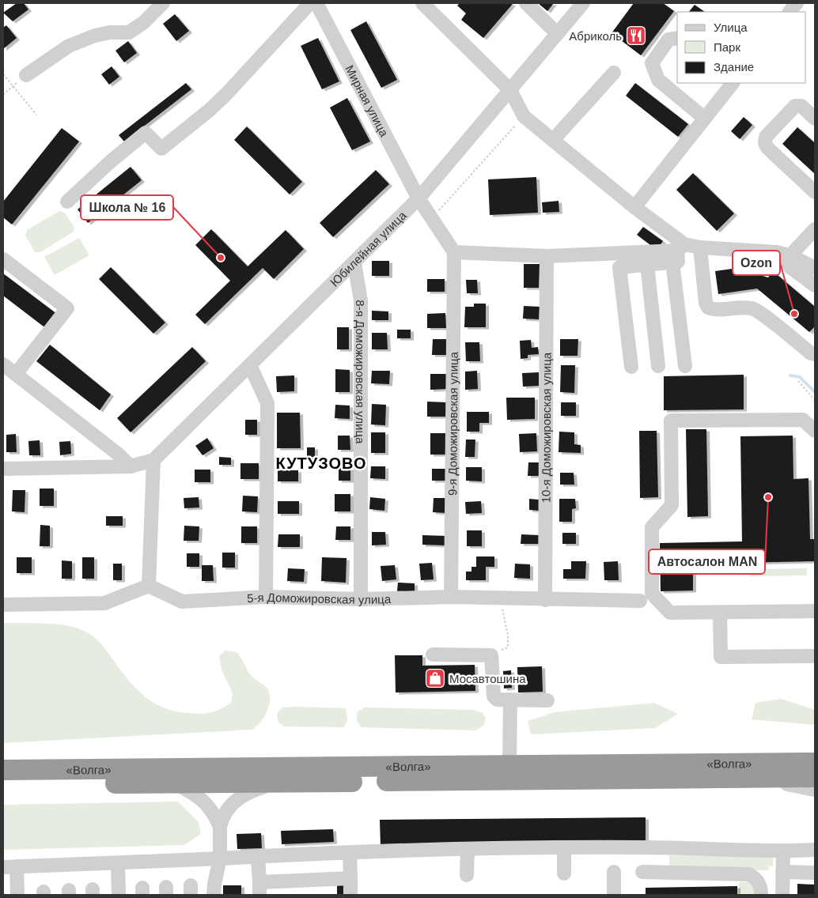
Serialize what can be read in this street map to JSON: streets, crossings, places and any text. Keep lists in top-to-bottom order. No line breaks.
{"streets":{"highway":["«Волга»"],"street":["Мирная улица","Юбилейная улица","8-я Доможировская улица","9-я Доможировская улица","10-я Доможировская улица","5-я Доможировская улица"]},"crossings":[["Мирная улица","Юбилейная улица"],["Мирная улица","9-я Доможировская улица"],["Юбилейная улица","8-я Доможировская улица"],["8-я Доможировская улица","5-я Доможировская улица"],["9-я Доможировская улица","5-я Доможировская улица"],["10-я Доможировская улица","5-я Доможировская улица"]],"districts":["КУТУЗОВО"],"places":{"restaurant":["Абриколь"],"other":["Школа № 16","Ozon","Автосалон MAN"],"shop":["Мосавтошина"]},"legend":["Улица","Парк","Здание"]}
